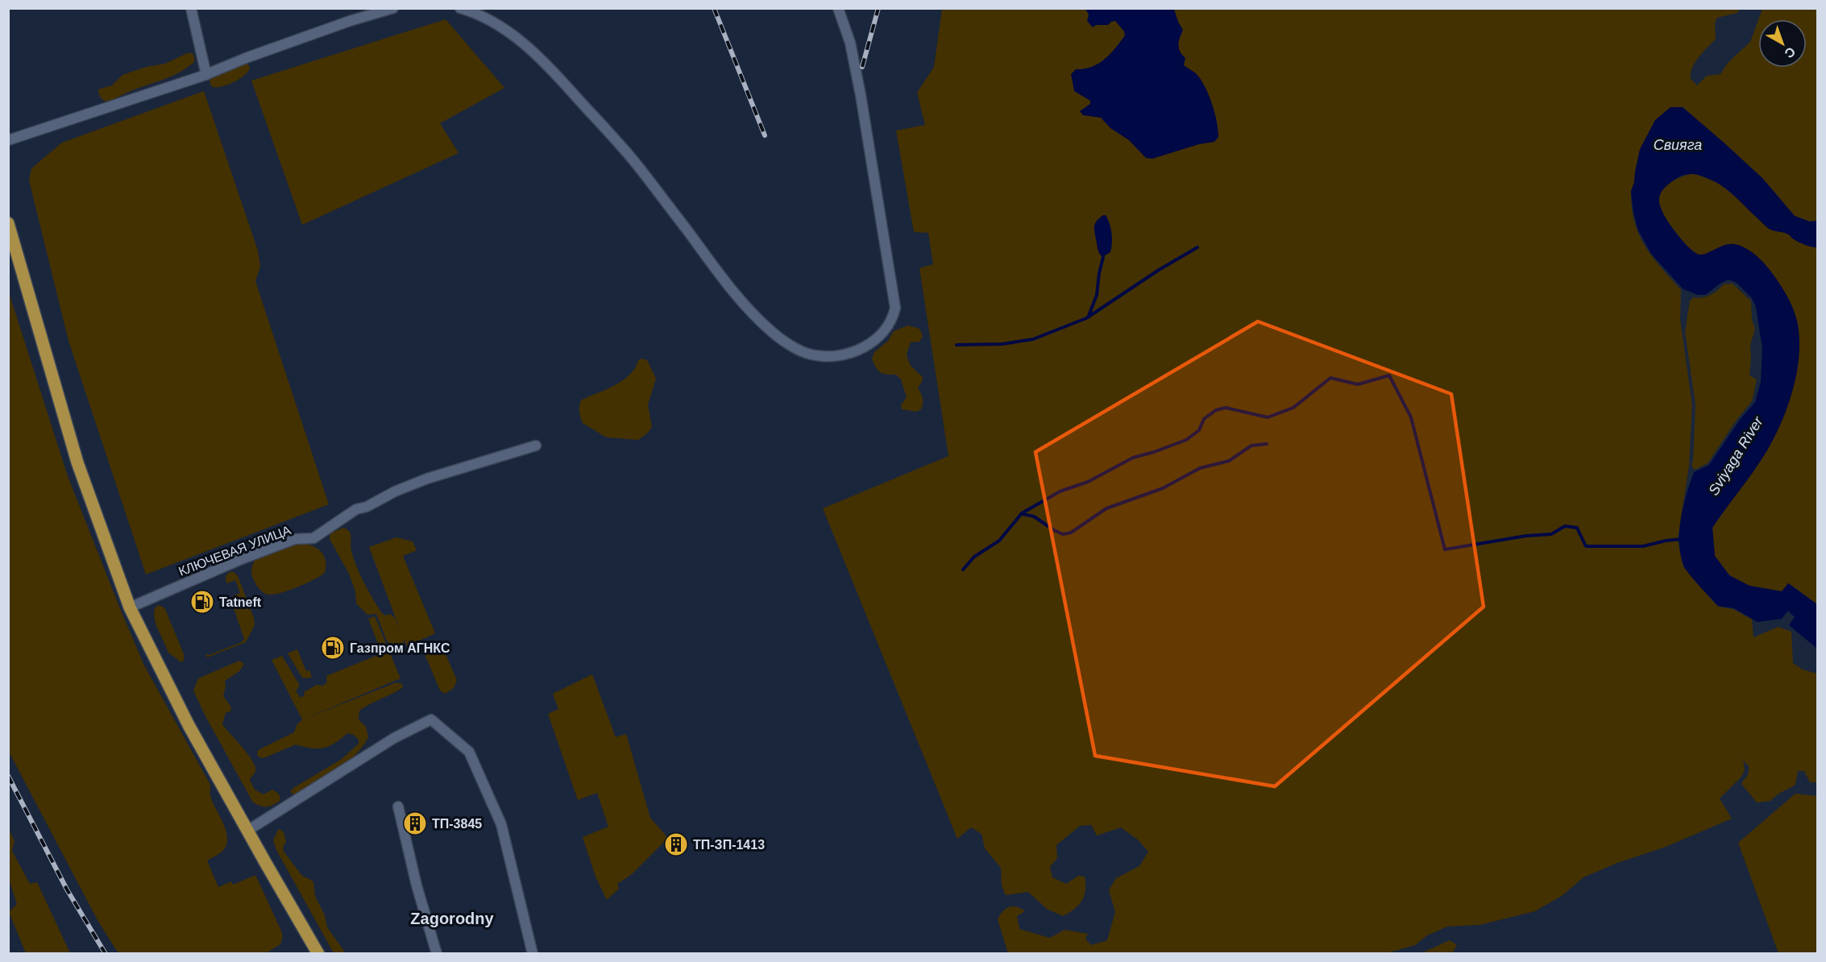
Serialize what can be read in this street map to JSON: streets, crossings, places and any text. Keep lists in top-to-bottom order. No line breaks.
{"streets":{"street":["КЛЮЧЕВАЯ УЛИЦА"]},"districts":["Zagorodny"],"water":["Свияга","Sviyaga River"],"places":{"fuel station":["Tatneft","Газпром АГНКС"],"building":["ТП-3845","ТП-ЗП-1413"]},"north":"bottom right"}
